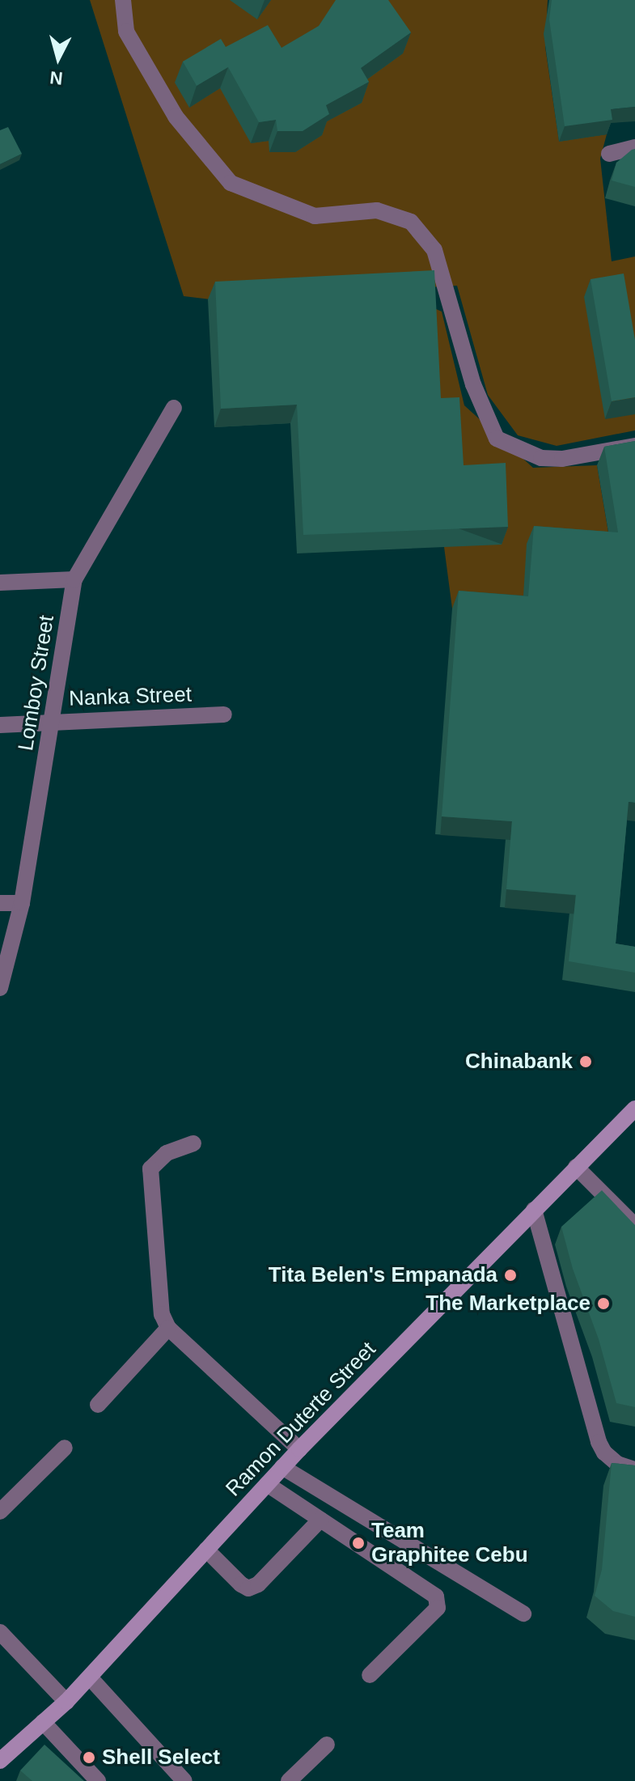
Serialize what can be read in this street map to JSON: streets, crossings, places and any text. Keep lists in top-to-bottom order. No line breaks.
{"streets":{"main road":["Ramon Duterte Street"],"street":["Lomboy Street","Nanka Street"]},"crossings":[["Lomboy Street","Nanka Street"]],"places":["Chinabank","Tita Belen's Empanada","The Marketplace","Team Graphitee Cebu","Shell Select"],"north":"bottom"}
